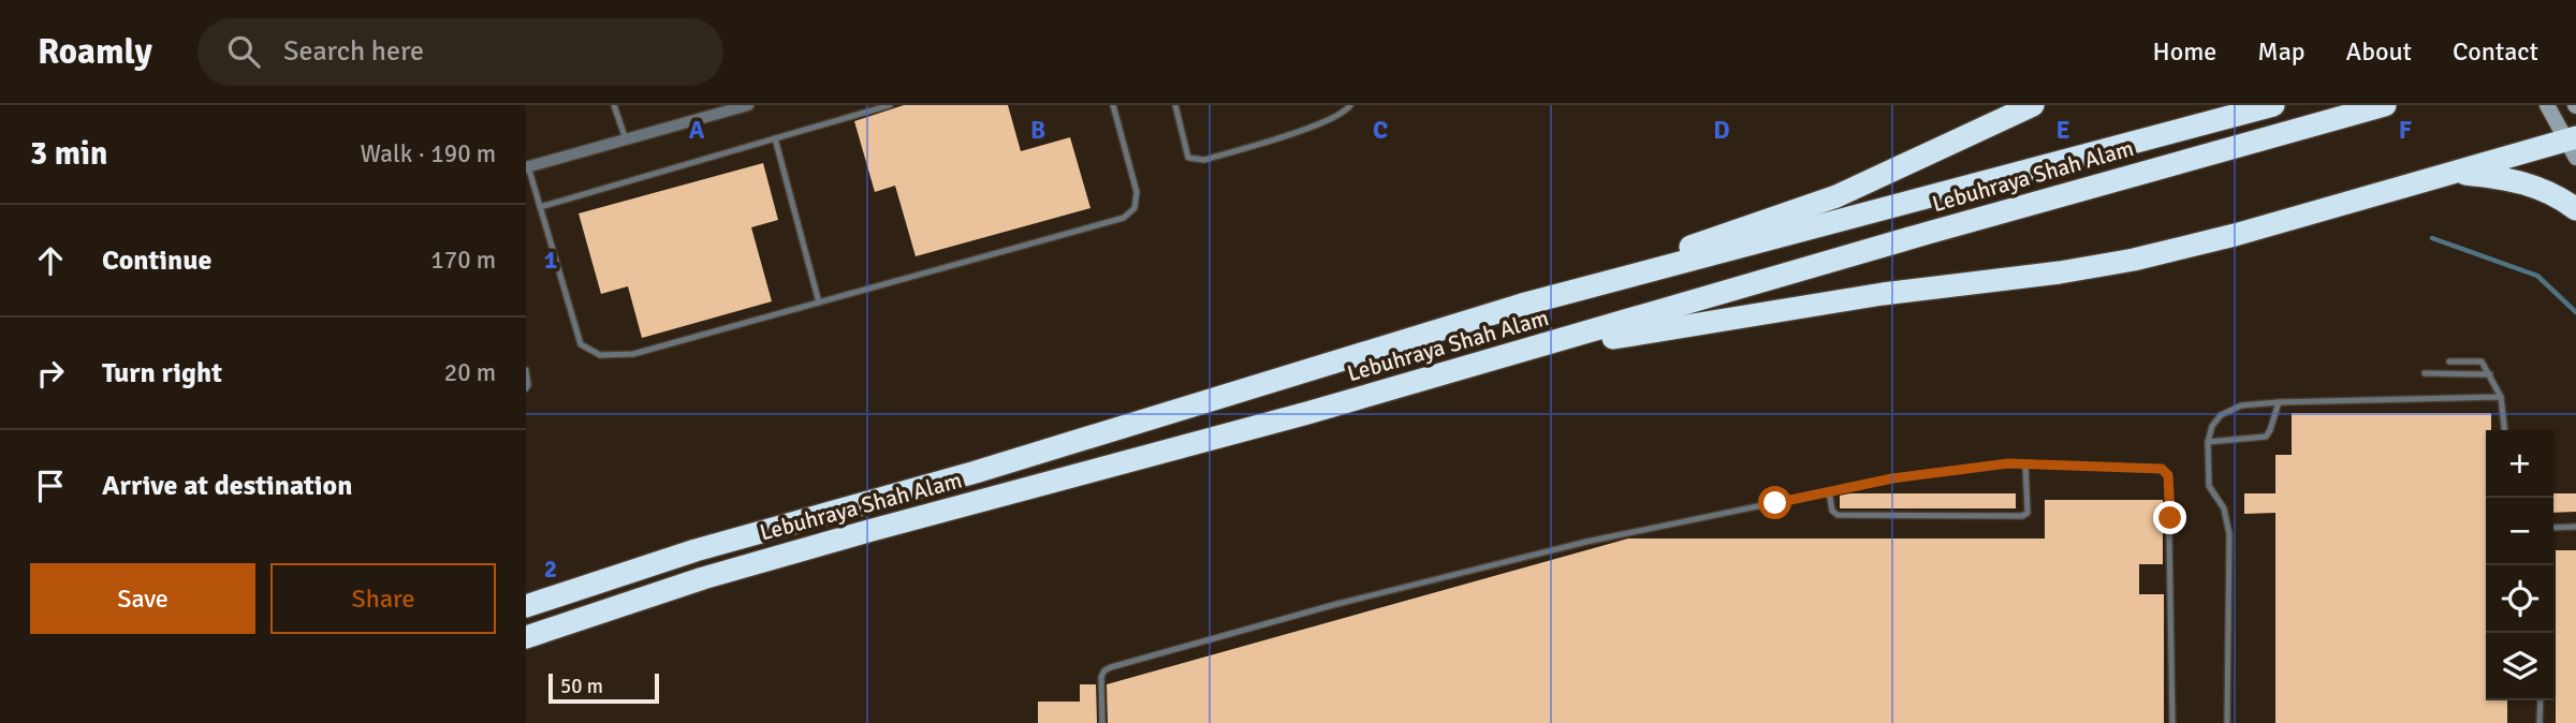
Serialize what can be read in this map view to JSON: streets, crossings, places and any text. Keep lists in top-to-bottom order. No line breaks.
{"streets":{"highway":["Lebuhraya Shah Alam"]},"scale_bar":"50 m","page":{"header":"Roamly","search":"Search here","nav":["Home","Map","About","Contact"],"heading":["3 min","Walk · 190 m"],"list":[["Continue","170 m"],["Turn right","20 m"],"Arrive at destination"],"map_buttons":["+","−"],"buttons":["Save","Share"],"scale":"50 m"},"grid":{"columns":["A","B","C","D","E","F"],"rows":["1","2"]}}
